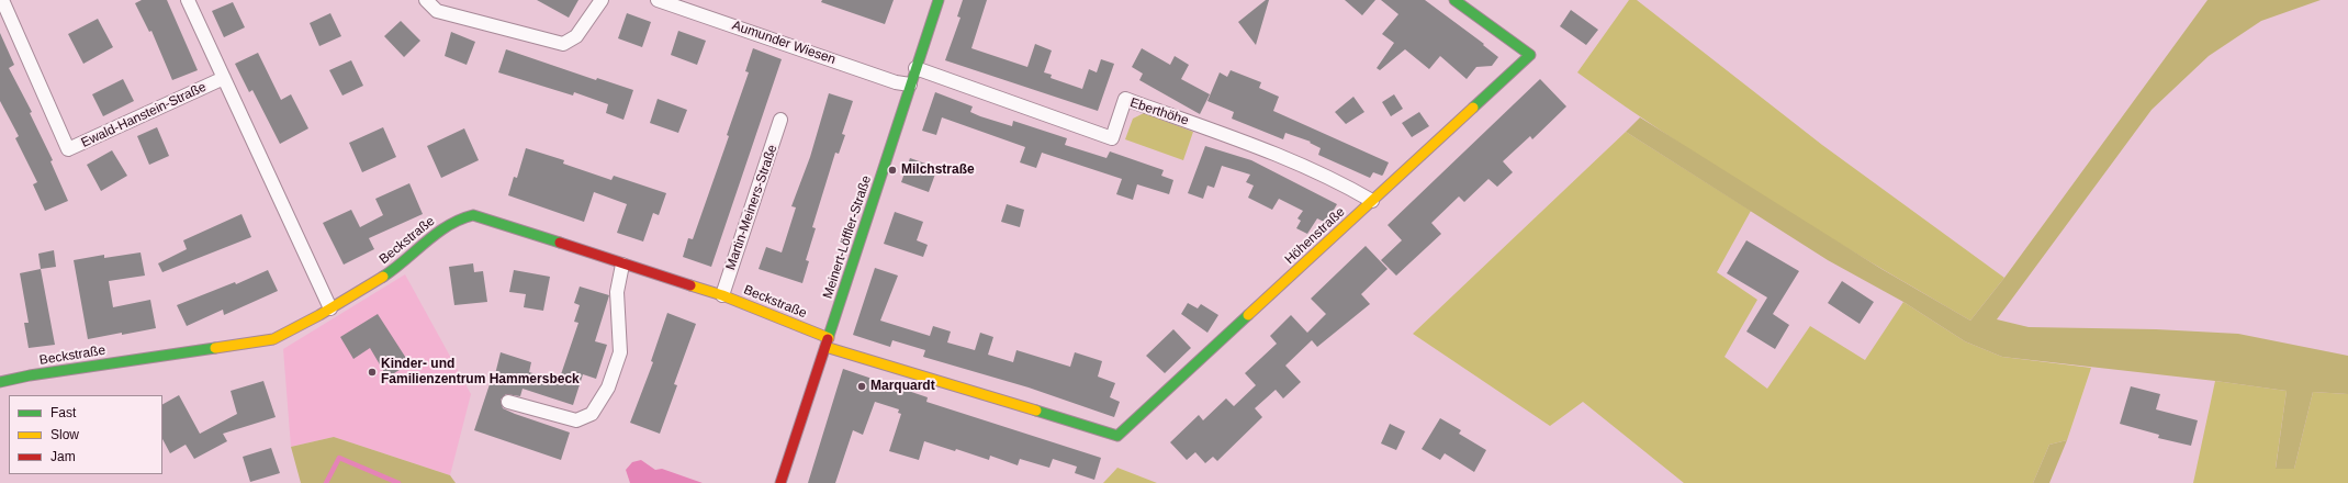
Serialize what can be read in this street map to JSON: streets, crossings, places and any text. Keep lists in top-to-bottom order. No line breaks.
{"streets":{"street":["Aumunder Wiesen","Eberthöhe","Ewald-Hanstein-Straße","Martin-Meiners-Straße","Höhenstraße","Meinert-Löffler-Straße","Beckstraße"]},"crossings":[["Aumunder Wiesen","Meinert-Löffler-Straße"],["Eberthöhe","Höhenstraße"],["Eberthöhe","Meinert-Löffler-Straße"],["Martin-Meiners-Straße","Beckstraße"],["Höhenstraße","Meinert-Löffler-Straße"],["Höhenstraße","Beckstraße"],["Meinert-Löffler-Straße","Beckstraße"]],"places":["Milchstraße","Kinder- und Familienzentrum Hammersbeck","Marquardt"],"legend":["Fast","Slow","Jam"]}
